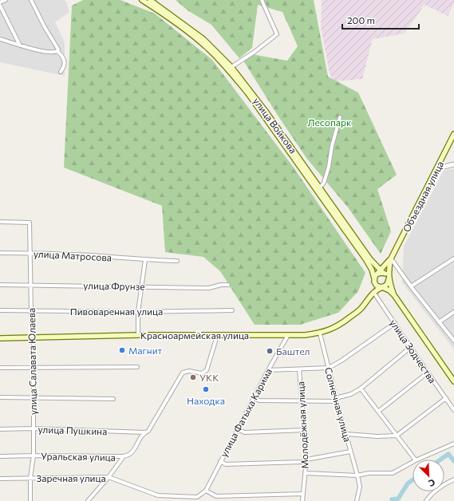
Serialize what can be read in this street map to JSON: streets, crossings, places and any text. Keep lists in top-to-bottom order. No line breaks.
{"streets":{"main road":["улица Войкова","Объездная улица","Красноармейская улица"],"street":["улица Матросова","улица Фрунзе","Пивоваренная улица","улица Зодчества","улица Салавата Юлаева","Солнечная улица","улица Фатыха Карима","Молодёжная улица","улица Пушкина","Уральская улица","Заречная улица"]},"crossings":[["улица Матросова","улица Салавата Юлаева"],["улица Фрунзе","улица Салавата Юлаева"],["Пивоваренная улица","улица Салавата Юлаева"],["Красноармейская улица","улица Зодчества"],["Красноармейская улица","улица Салавата Юлаева"],["Красноармейская улица","Солнечная улица"],["Красноармейская улица","улица Фатыха Карима"],["Красноармейская улица","Уральская улица"],["улица Салавата Юлаева","улица Пушкина"],["улица Салавата Юлаева","Уральская улица"],["улица Салавата Юлаева","Заречная улица"],["улица Фатыха Карима","Заречная улица"],["улица Пушкина","Уральская улица"]],"parks":["Лесопарк"],"places":["Магнит","Баштел","УКК","Находка"],"scale_bar":"200 m","north":"bottom right"}
